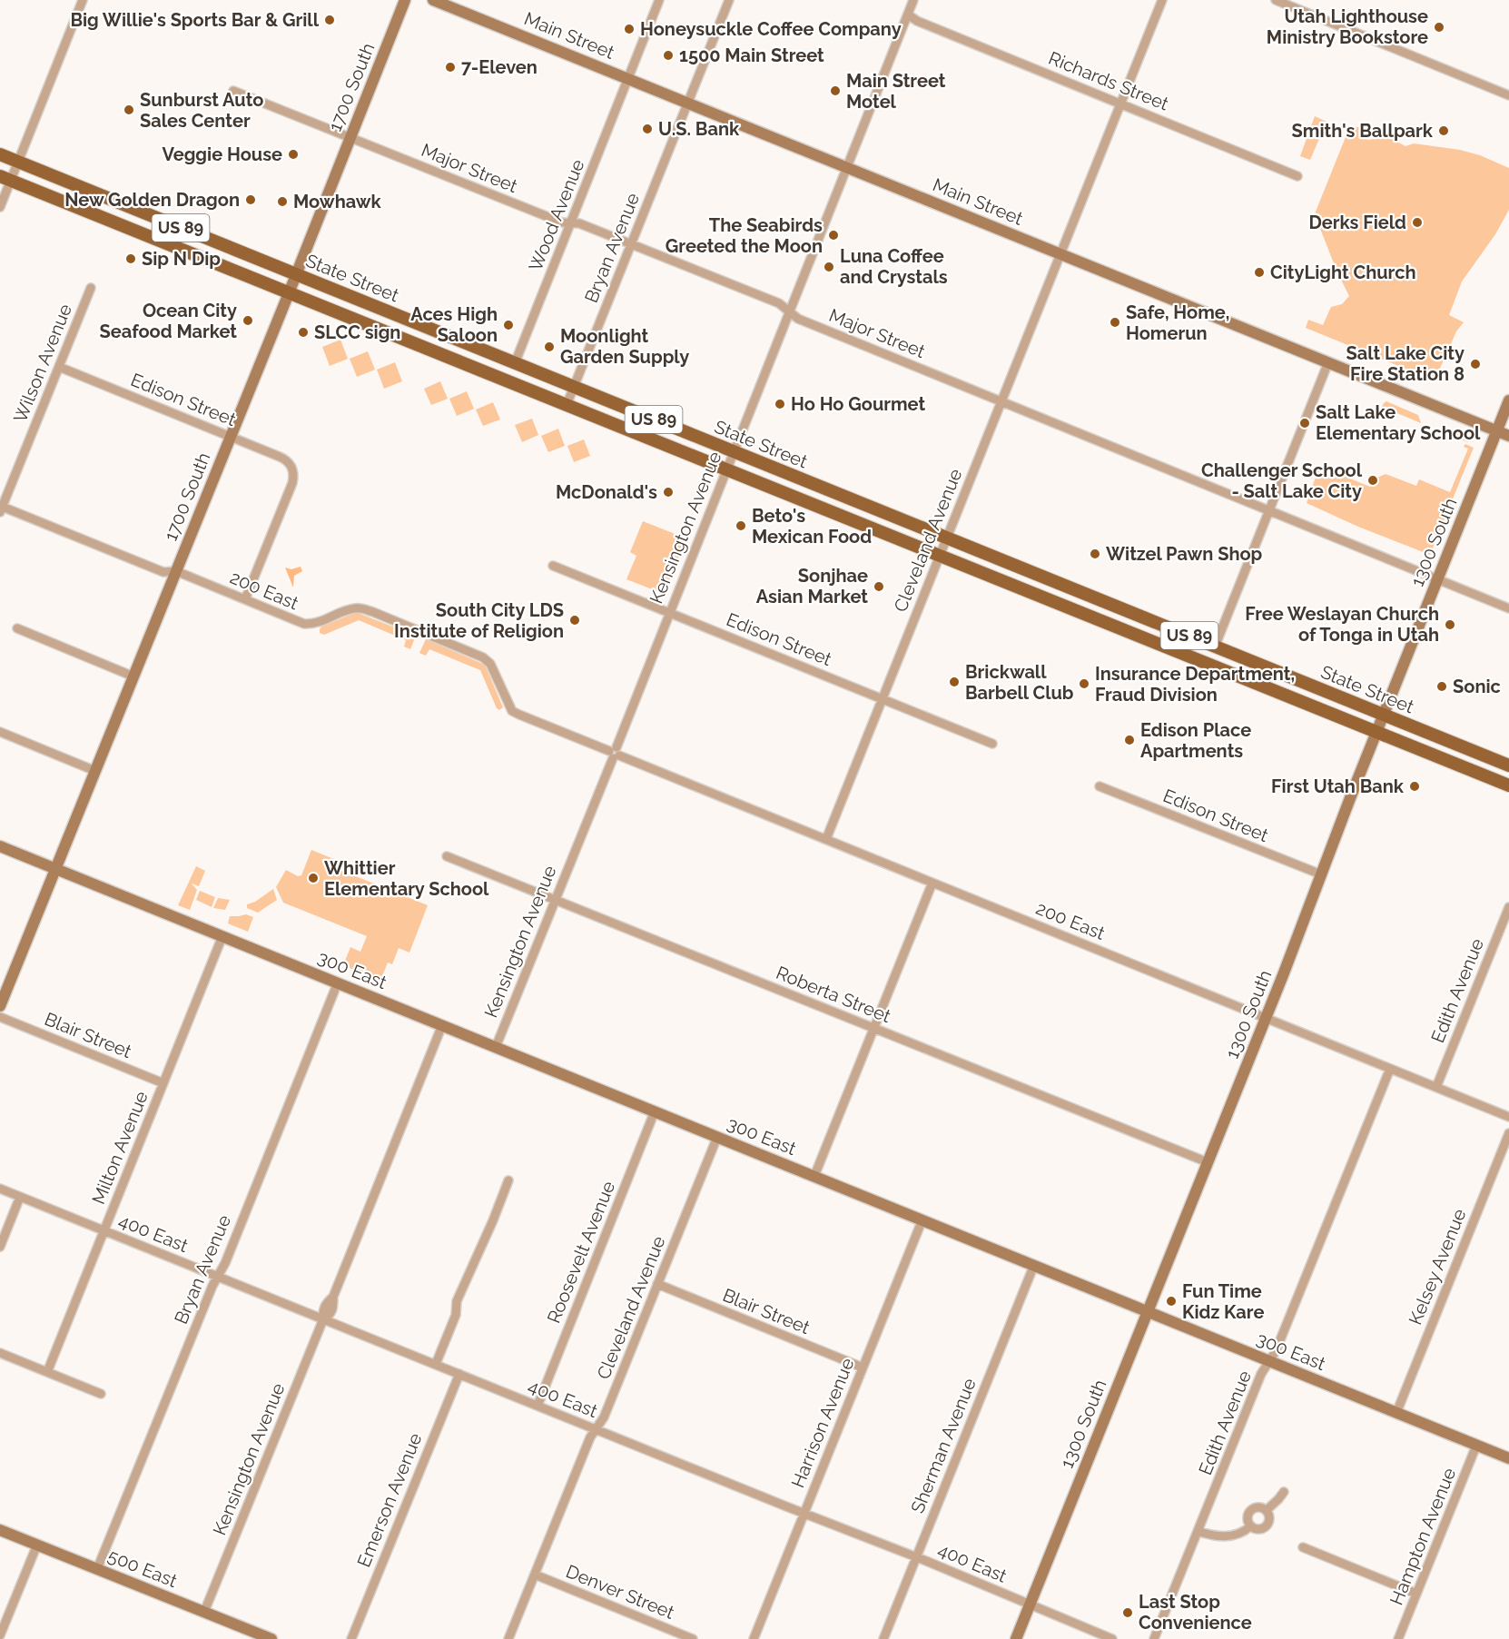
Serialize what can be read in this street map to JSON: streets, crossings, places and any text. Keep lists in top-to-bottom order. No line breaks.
{"streets":{"main road":["US 89","State Street"],"street":["Main Street","Richards Street","1700 South","Major Street","Wood Avenue","Bryan Avenue","Wilson Avenue","Edison Street","Kensington Avenue","Cleveland Avenue","1300 South","200 East","300 East","Edith Avenue","Roberta Street","Blair Street","Milton Avenue","400 East","Roosevelt Avenue","Kelsey Avenue","Harrison Avenue","Sherman Avenue","Emerson Avenue","Hampton Avenue","500 East","Denver Street"]},"crossings":[["Main Street","Wood Avenue"],["Main Street","Bryan Avenue"],["Main Street","Kensington Avenue"],["Main Street","Cleveland Avenue"],["Main Street","1300 South"],["Richards Street","Kensington Avenue"],["Richards Street","Cleveland Avenue"],["1700 South","Major Street"],["1700 South","State Street"],["1700 South","Edison Street"],["1700 South","200 East"],["1700 South","300 East"],["Major Street","Wood Avenue"],["Major Street","Bryan Avenue"],["Major Street","Kensington Avenue"],["Major Street","Cleveland Avenue"],["Major Street","1300 South"],["Wood Avenue","State Street"],["Bryan Avenue","State Street"],["Bryan Avenue","300 East"],["Bryan Avenue","400 East"],["Bryan Avenue","500 East"],["State Street","Kensington Avenue"],["State Street","Cleveland Avenue"],["State Street","1300 South"],["Wilson Avenue","Edison Street"],["Wilson Avenue","200 East"],["Edison Street","Kensington Avenue"],["Edison Street","Cleveland Avenue"],["Edison Street","1300 South"],["Edison Street","200 East"],["Kensington Avenue","200 East"],["Kensington Avenue","300 East"],["Kensington Avenue","Roberta Street"],["Kensington Avenue","400 East"],["Kensington Avenue","500 East"],["Cleveland Avenue","200 East"],["Cleveland Avenue","300 East"],["Cleveland Avenue","Blair Street"],["Cleveland Avenue","400 East"],["Cleveland Avenue","Denver Street"],["1300 South","200 East"],["1300 South","300 East"],["1300 South","Roberta Street"],["1300 South","400 East"],["200 East","Edith Avenue"],["300 East","Edith Avenue"],["300 East","Milton Avenue"],["300 East","Roosevelt Avenue"],["300 East","Kelsey Avenue"],["300 East","Harrison Avenue"],["300 East","Sherman Avenue"],["300 East","Hampton Avenue"],["Blair Street","Milton Avenue"],["Blair Street","Harrison Avenue"],["Milton Avenue","400 East"],["400 East","Roosevelt Avenue"],["400 East","Harrison Avenue"],["400 East","Sherman Avenue"],["400 East","Emerson Avenue"]],"places":["Big Willie's Sports Bar & Grill","Utah Lighthouse Ministry Bookstore","Honeysuckle Coffee Company","1500 Main Street","7-Eleven","Main Street Motel","Sunburst Auto Sales Center","U.S. Bank","Smith's Ballpark","Veggie House","New Golden Dragon","Mowhawk","Derks Field","The Seabirds Greeted the Moon","Sip N Dip","Luna Coffee and Crystals","CityLight Church","Ocean City Seafood Market","Safe, Home, Homerun","Aces High Saloon","SLCC sign","Moonlight Garden Supply","Salt Lake City Fire Station 8","Ho Ho Gourmet","Salt Lake Elementary School","Challenger School - Salt Lake City","McDonald's","Beto's Mexican Food","Witzel Pawn Shop","Sonjhae Asian Market","South City LDS Institute of Religion","Free Weslayan Church of Tonga in Utah","Brickwall Barbell Club","Insurance Department, Fraud Division","Sonic","Edison Place Apartments","First Utah Bank","Whittier Elementary School","Fun Time Kidz Kare","Last Stop Convenience"]}
